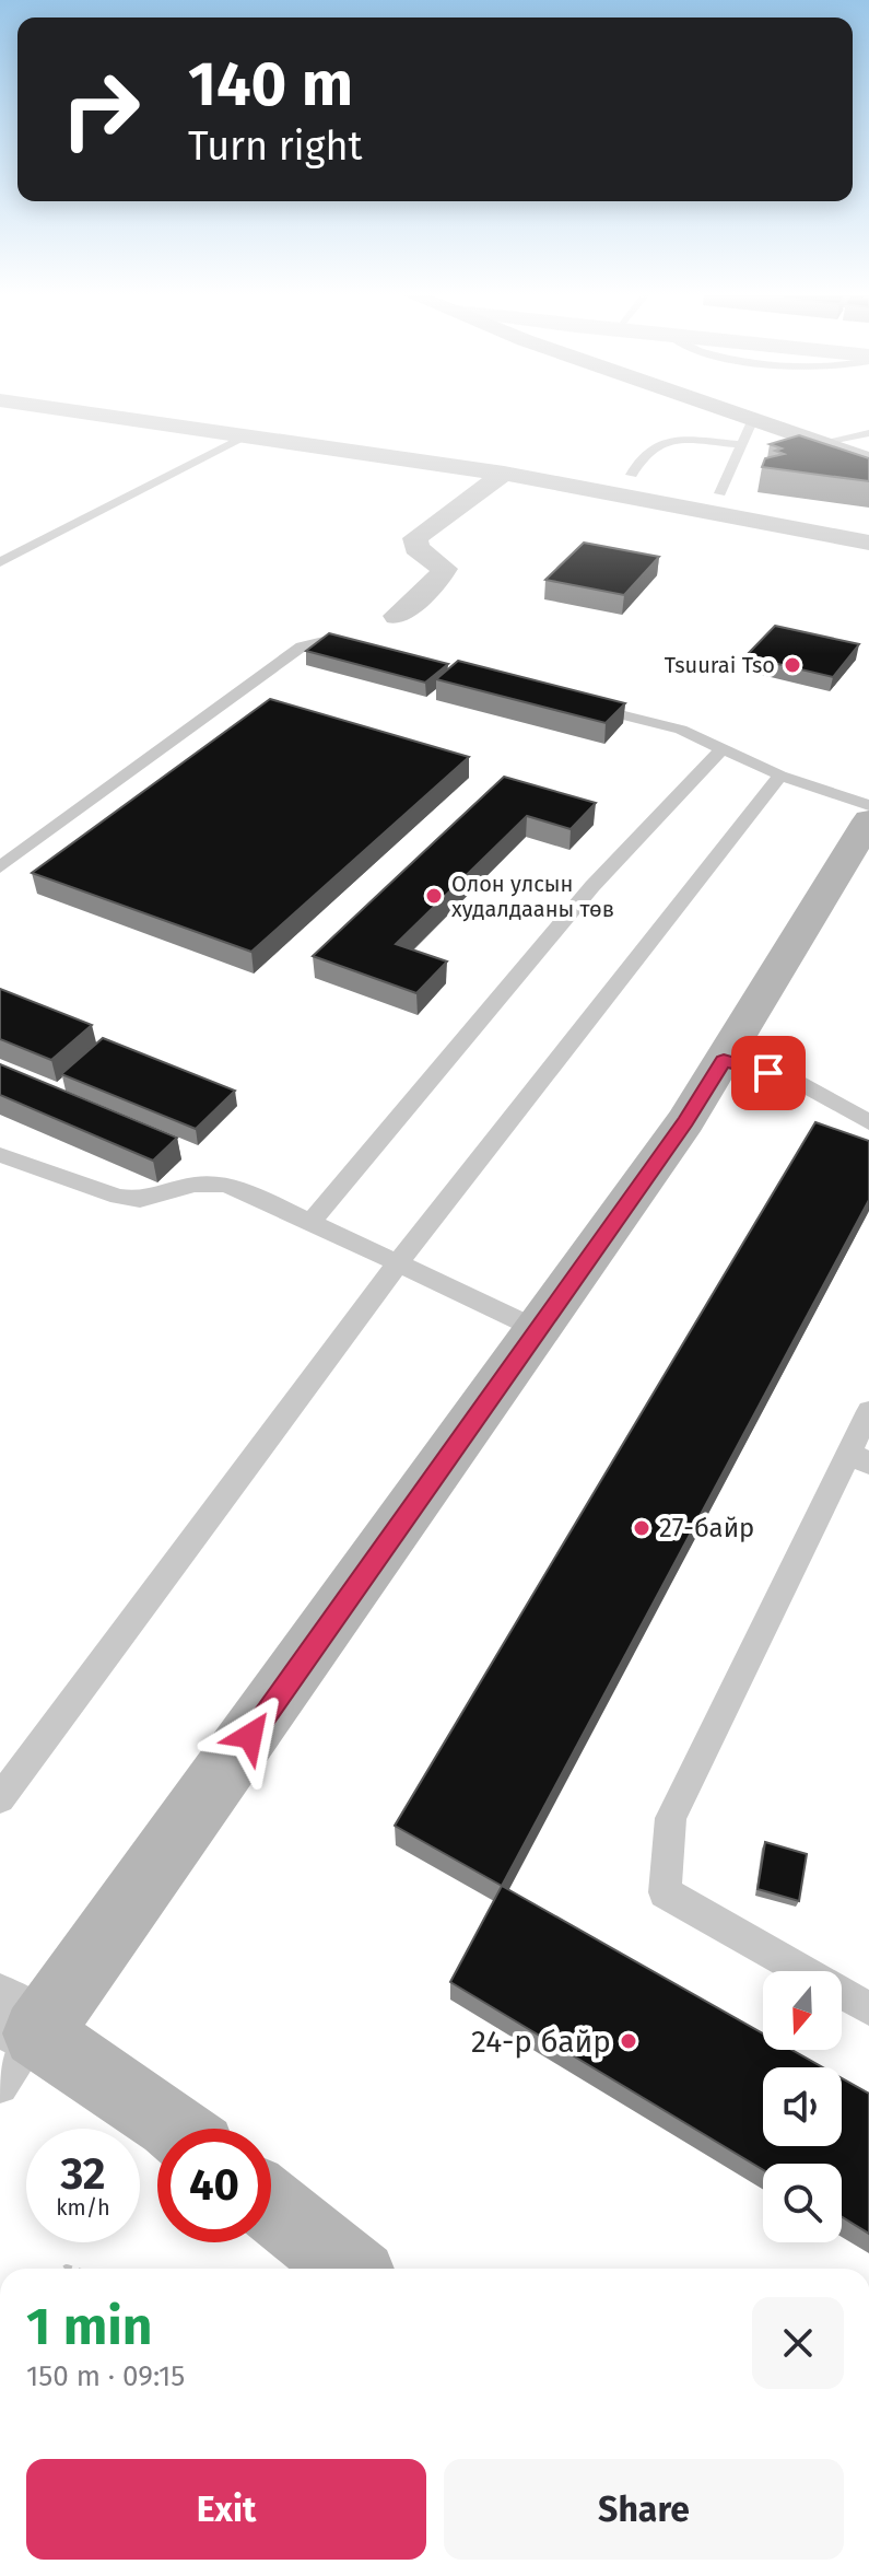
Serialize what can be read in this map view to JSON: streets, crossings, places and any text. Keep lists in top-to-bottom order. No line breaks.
{"places":["Tsuurai Tso","Олон улсын худалдааны төв","27-байр","24-р байр"],"north":"bottom","page":{"turn":["140 m","Turn right"],"speed":"32 km/h","limit":"40","heading":["1 min","150 m · 09:15"],"buttons":["Exit","Share"]}}
